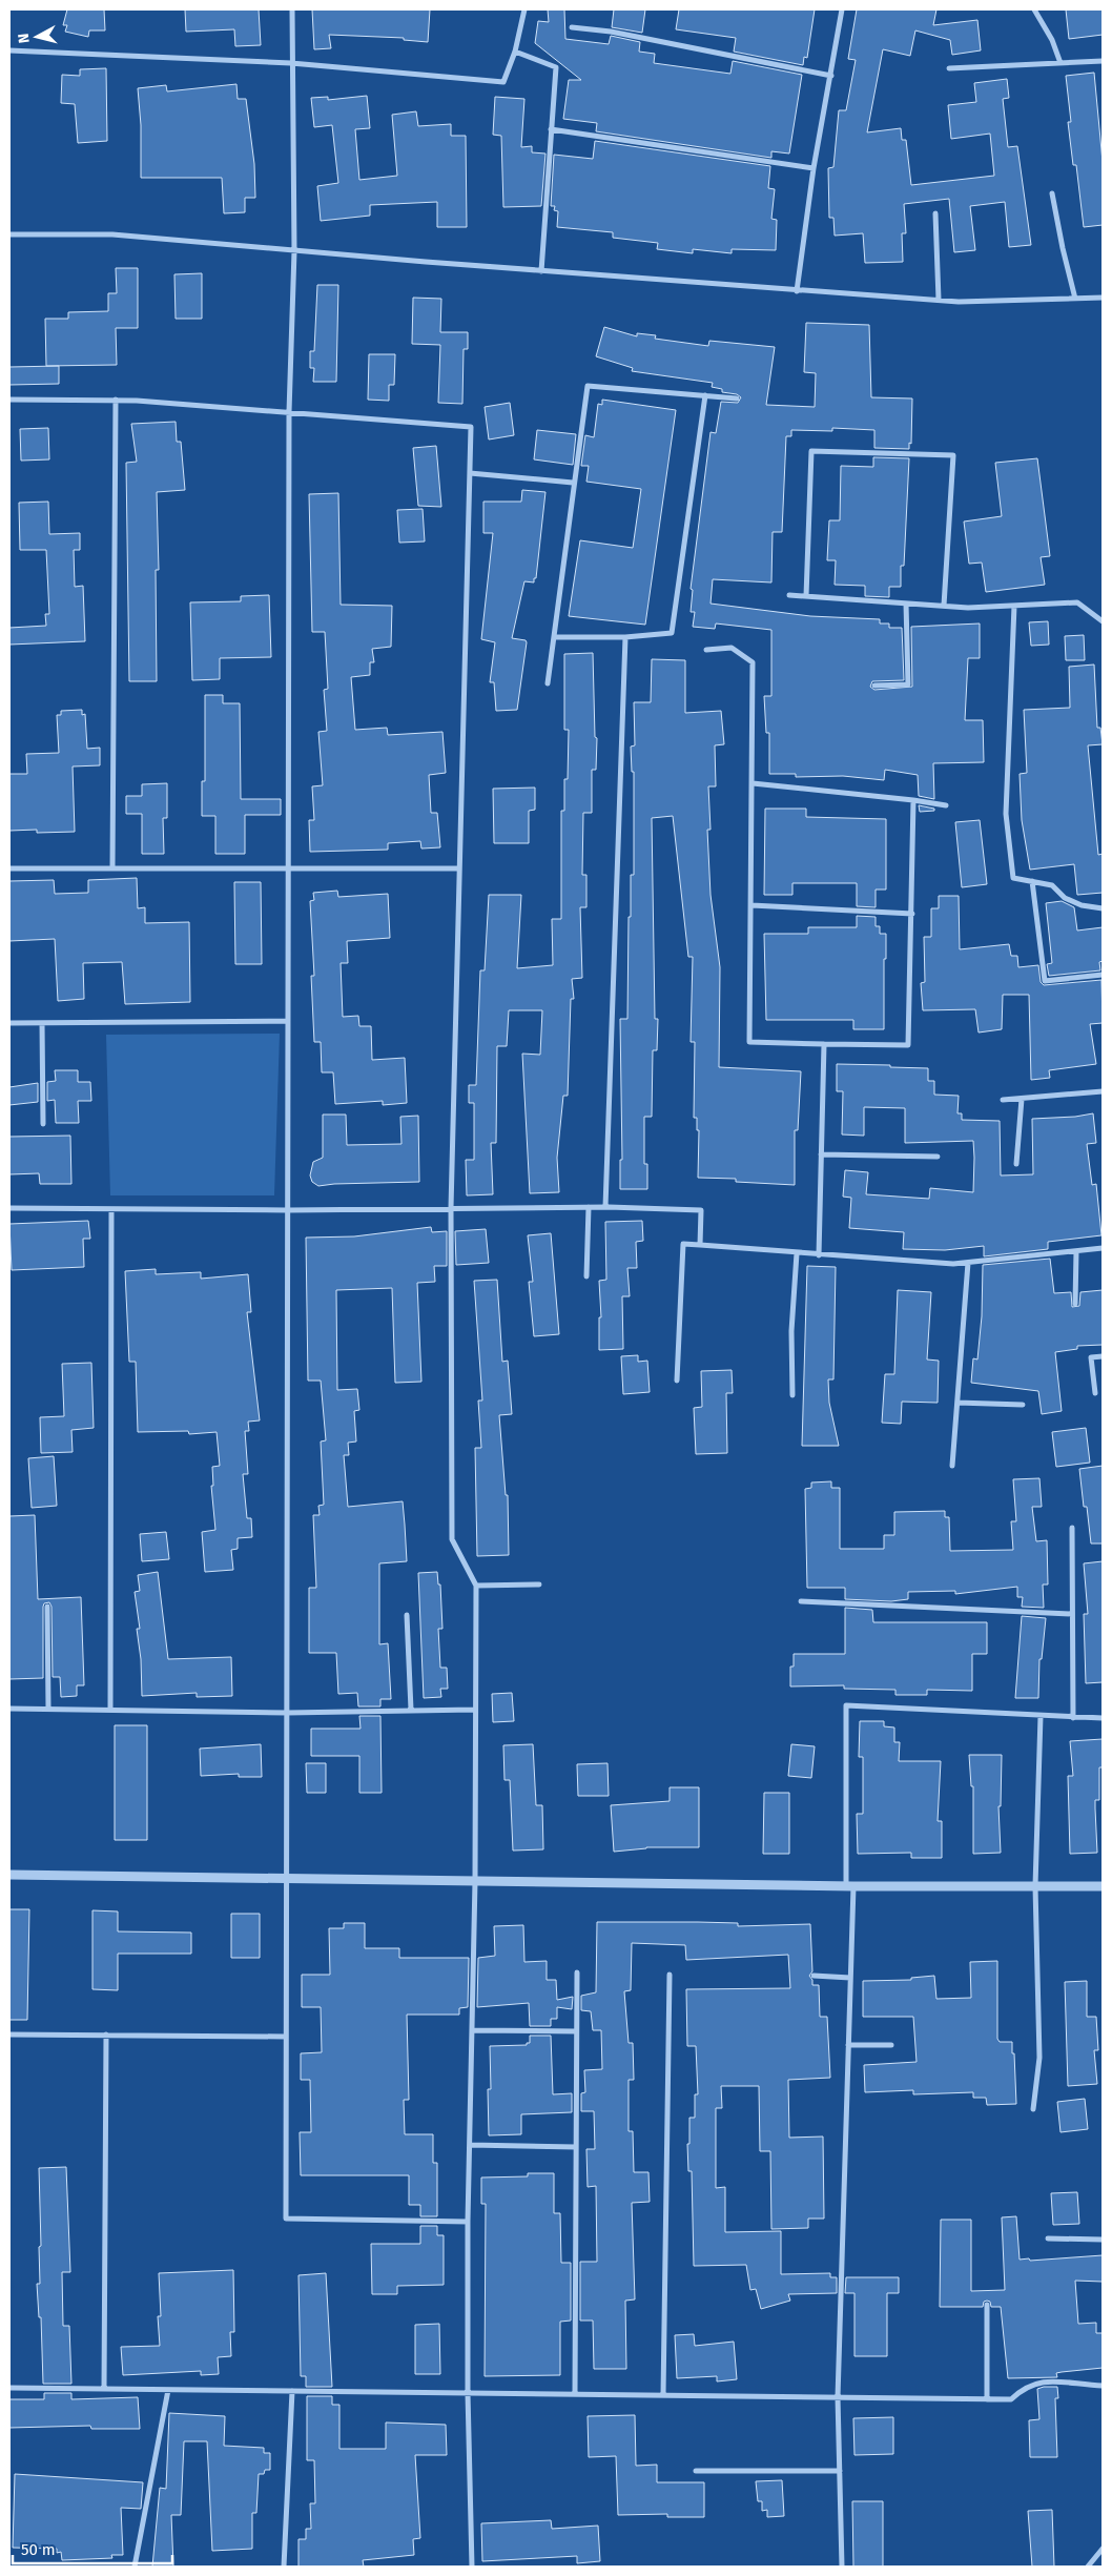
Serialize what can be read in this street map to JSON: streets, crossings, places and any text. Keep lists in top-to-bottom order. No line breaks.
{"scale_bar":"50 m","north":"left"}
